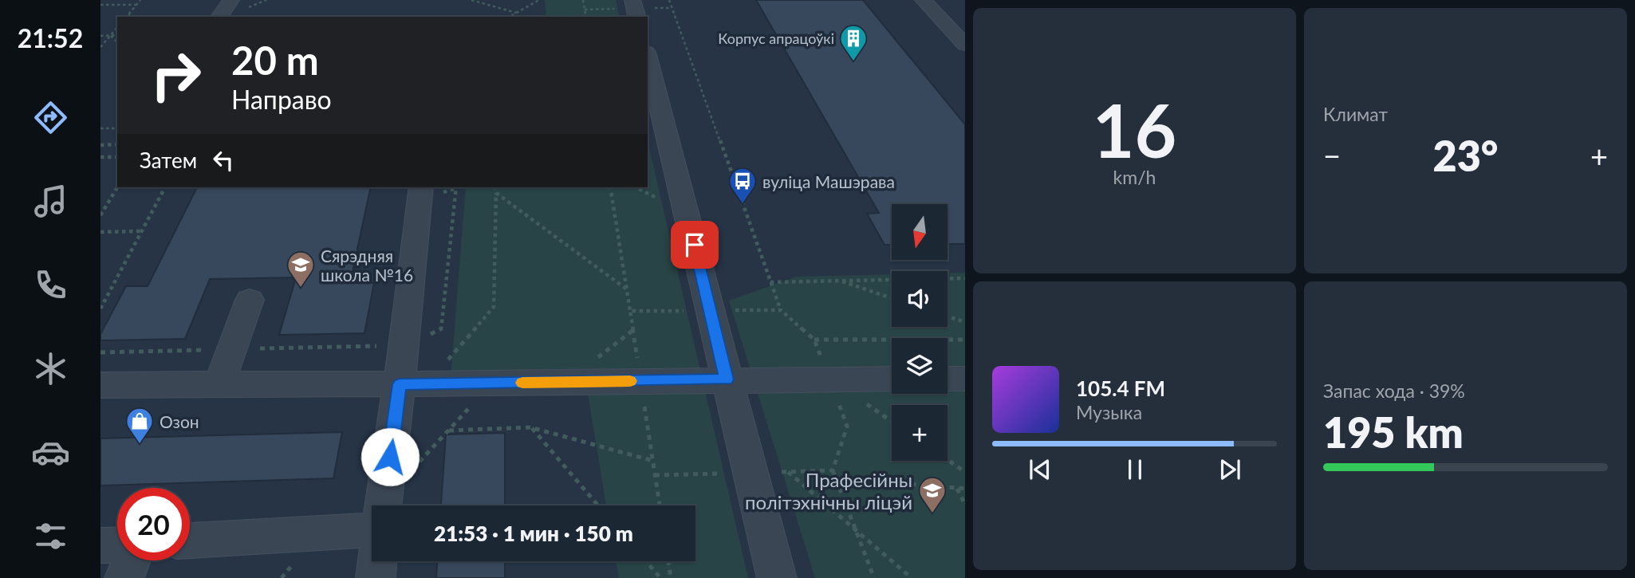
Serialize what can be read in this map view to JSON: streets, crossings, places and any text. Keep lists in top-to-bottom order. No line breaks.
{"places":{"building":["Корпус апрацоўкі"],"bus stop":["вуліца Машэрава"],"school or university":["Сярэдняя школа №16","Прафесійны політэхнічны ліцэй"],"shop":["Озон"]},"north":"bottom","page":{"tabs":"21:52","tile":[["16","km/h"],"Климат",["Запас хода · 39%","195 km"]],"turn":["20 m","Направо"],"heat":["−","23°","+"],"then":"Затем","map_buttons":"+","song":["105.4 FM","Музыка"],"limit":"20","trip":"21:53 · 1 мин · 150 m"}}
